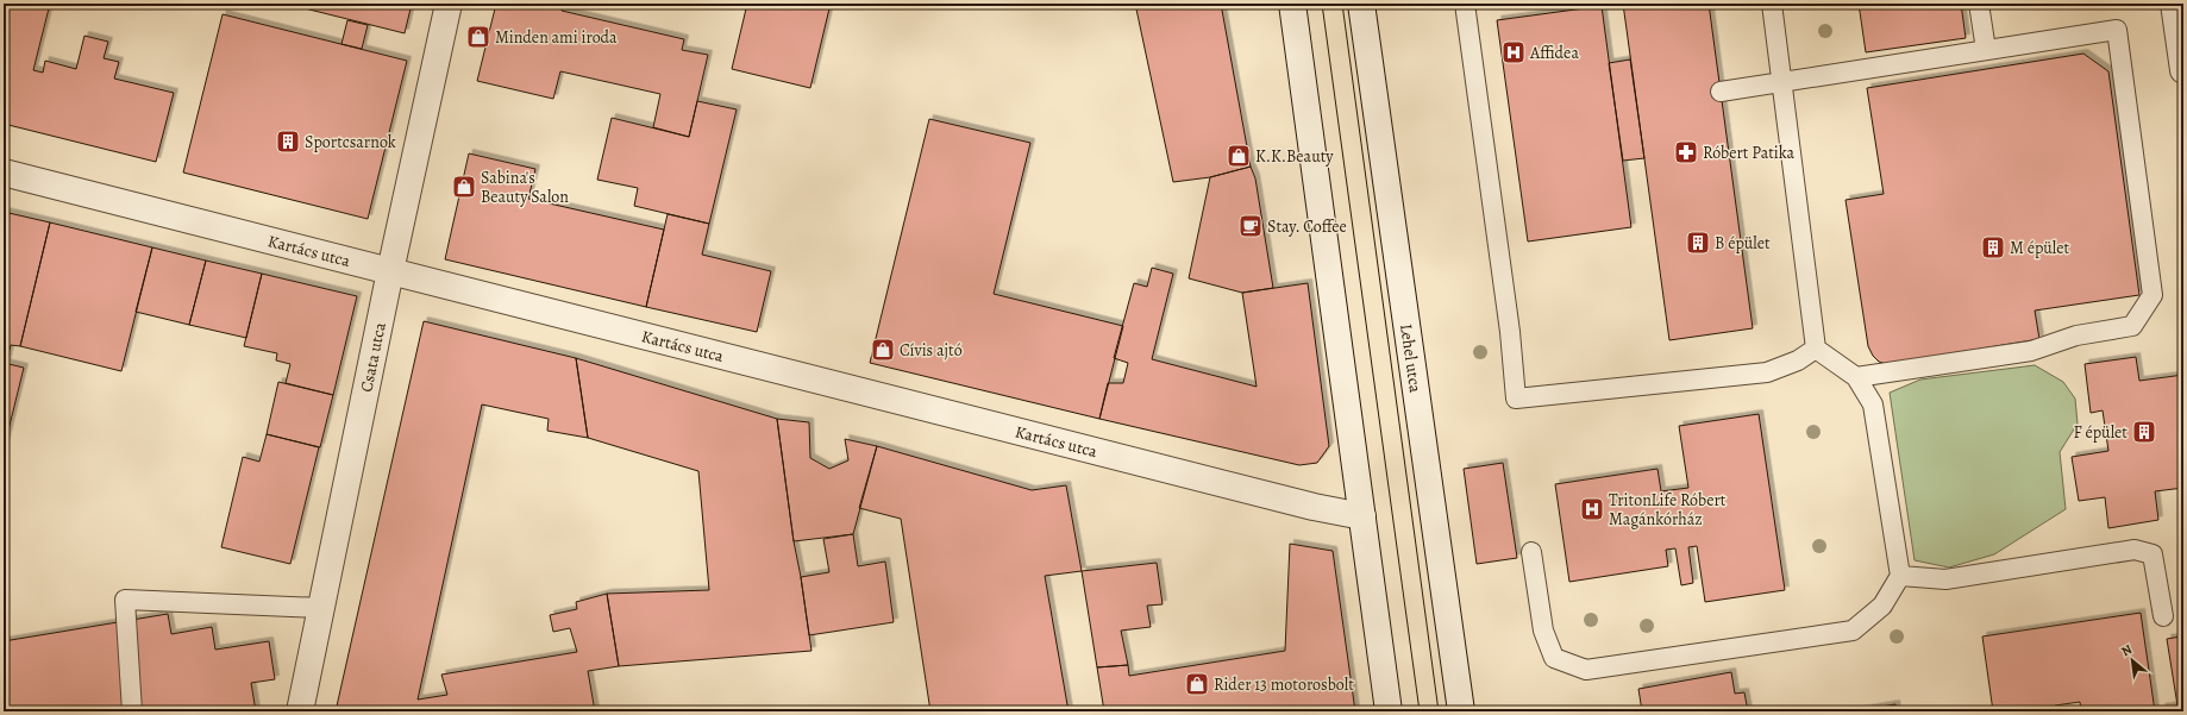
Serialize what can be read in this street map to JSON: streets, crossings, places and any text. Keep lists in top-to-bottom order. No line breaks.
{"streets":{"street":["Kartács utca","Csata utca","Lehel utca"]},"crossings":[["Kartács utca","Csata utca"]],"places":{"shop":["Minden ami iroda","K.K.Beauty","Sabina's Beauty Salon","Cívis ajtó","Rider 13 motorosbolt"],"hospital":["Affidea","TritonLife Róbert Magánkórház"],"building":["Sportcsarnok","B épület","M épület","F épület"],"pharmacy":["Róbert Patika"],"cafe":["Stay. Coffee"]},"north":"top left"}
